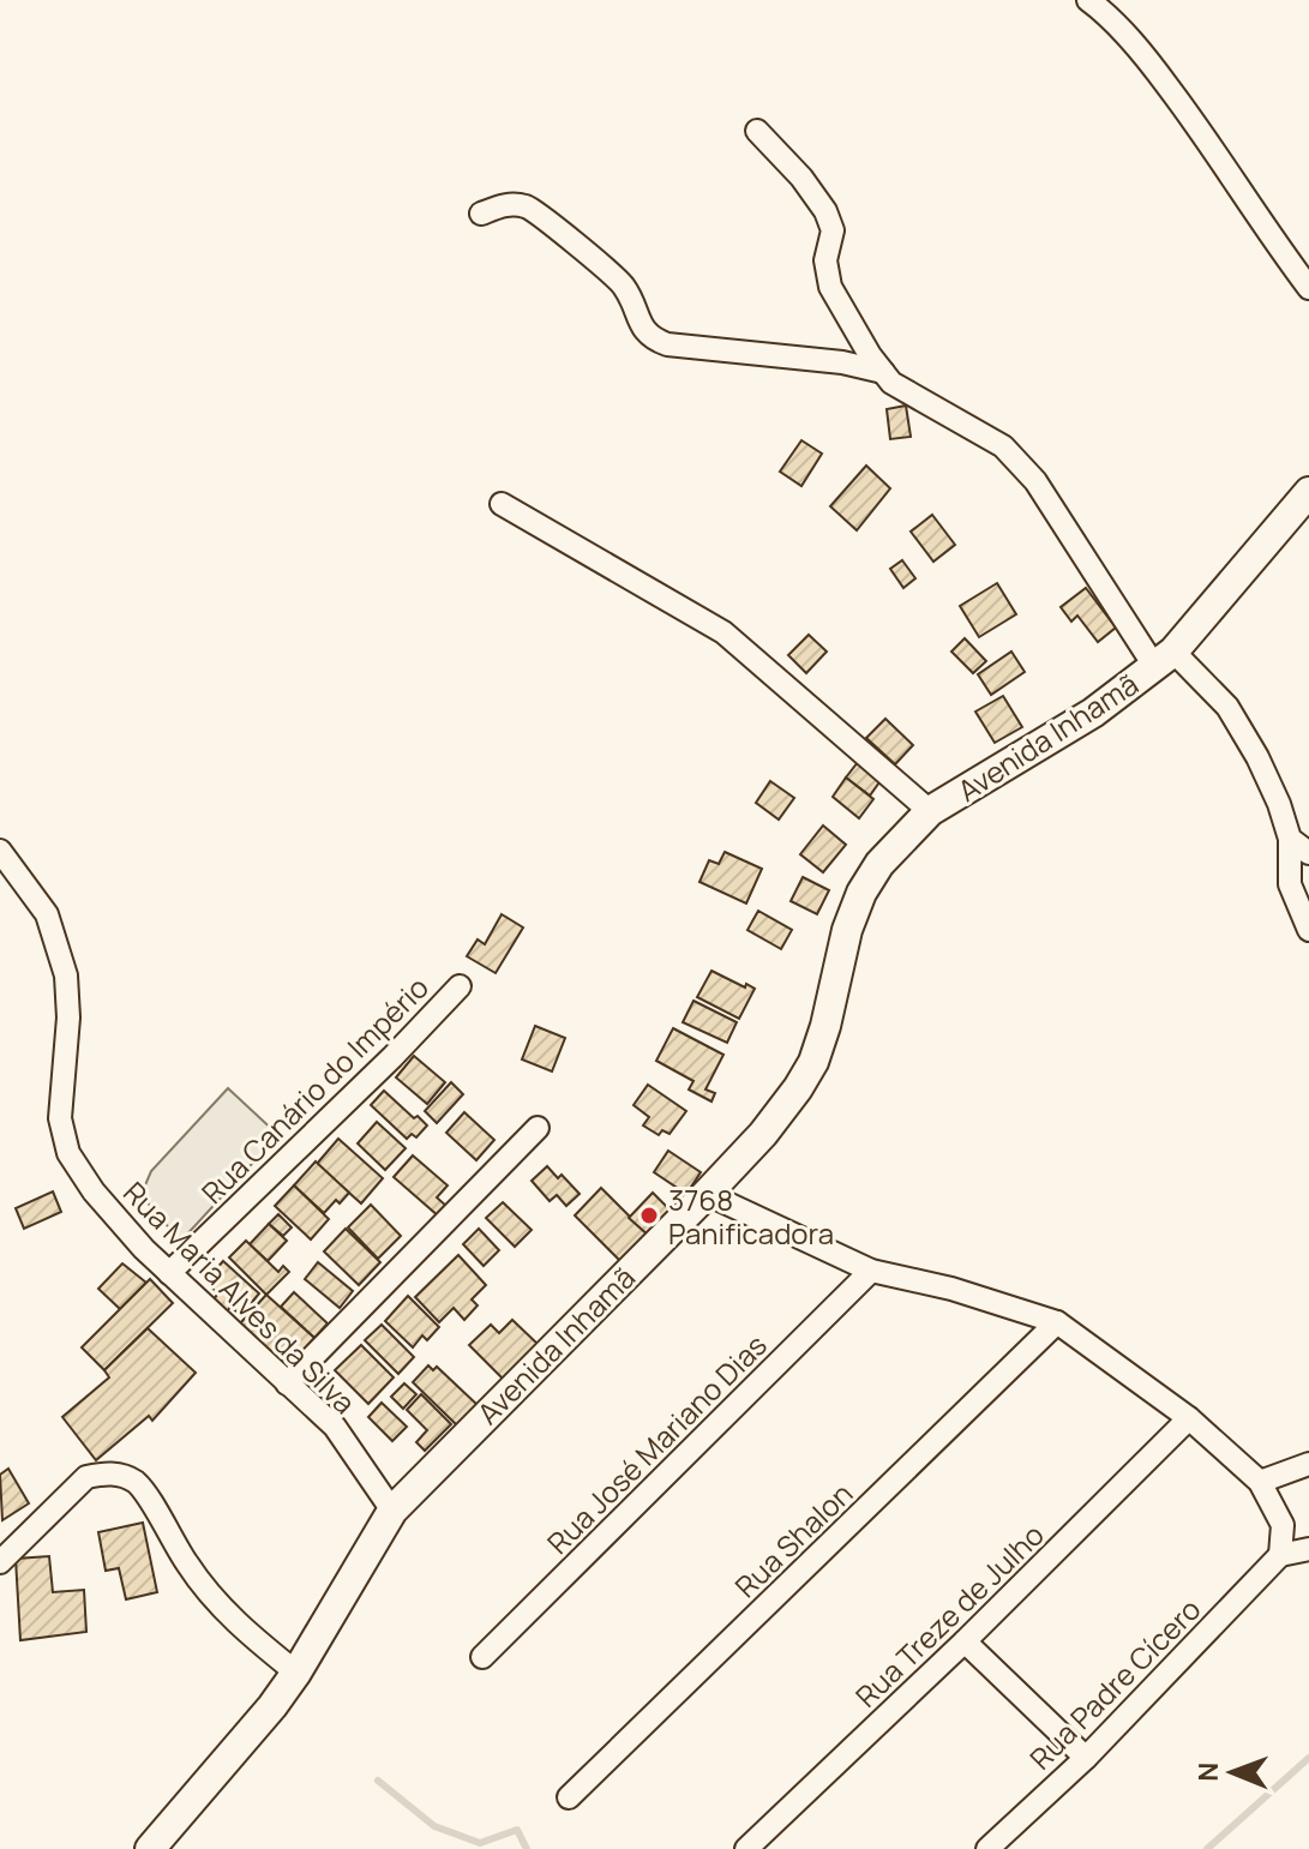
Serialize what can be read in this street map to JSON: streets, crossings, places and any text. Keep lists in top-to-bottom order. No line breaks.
{"streets":{"street":["Avenida Inhamã","Rua Canário do Império","Rua Maria Alves da Silva","Rua José Mariano Dias","Rua Shalon","Rua Treze de Julho","Rua Padre Cícero"]},"crossings":[["Avenida Inhamã","Rua Maria Alves da Silva"],["Rua Canário do Império","Rua Maria Alves da Silva"]],"places":["3768 Panificadora"],"north":"left"}
